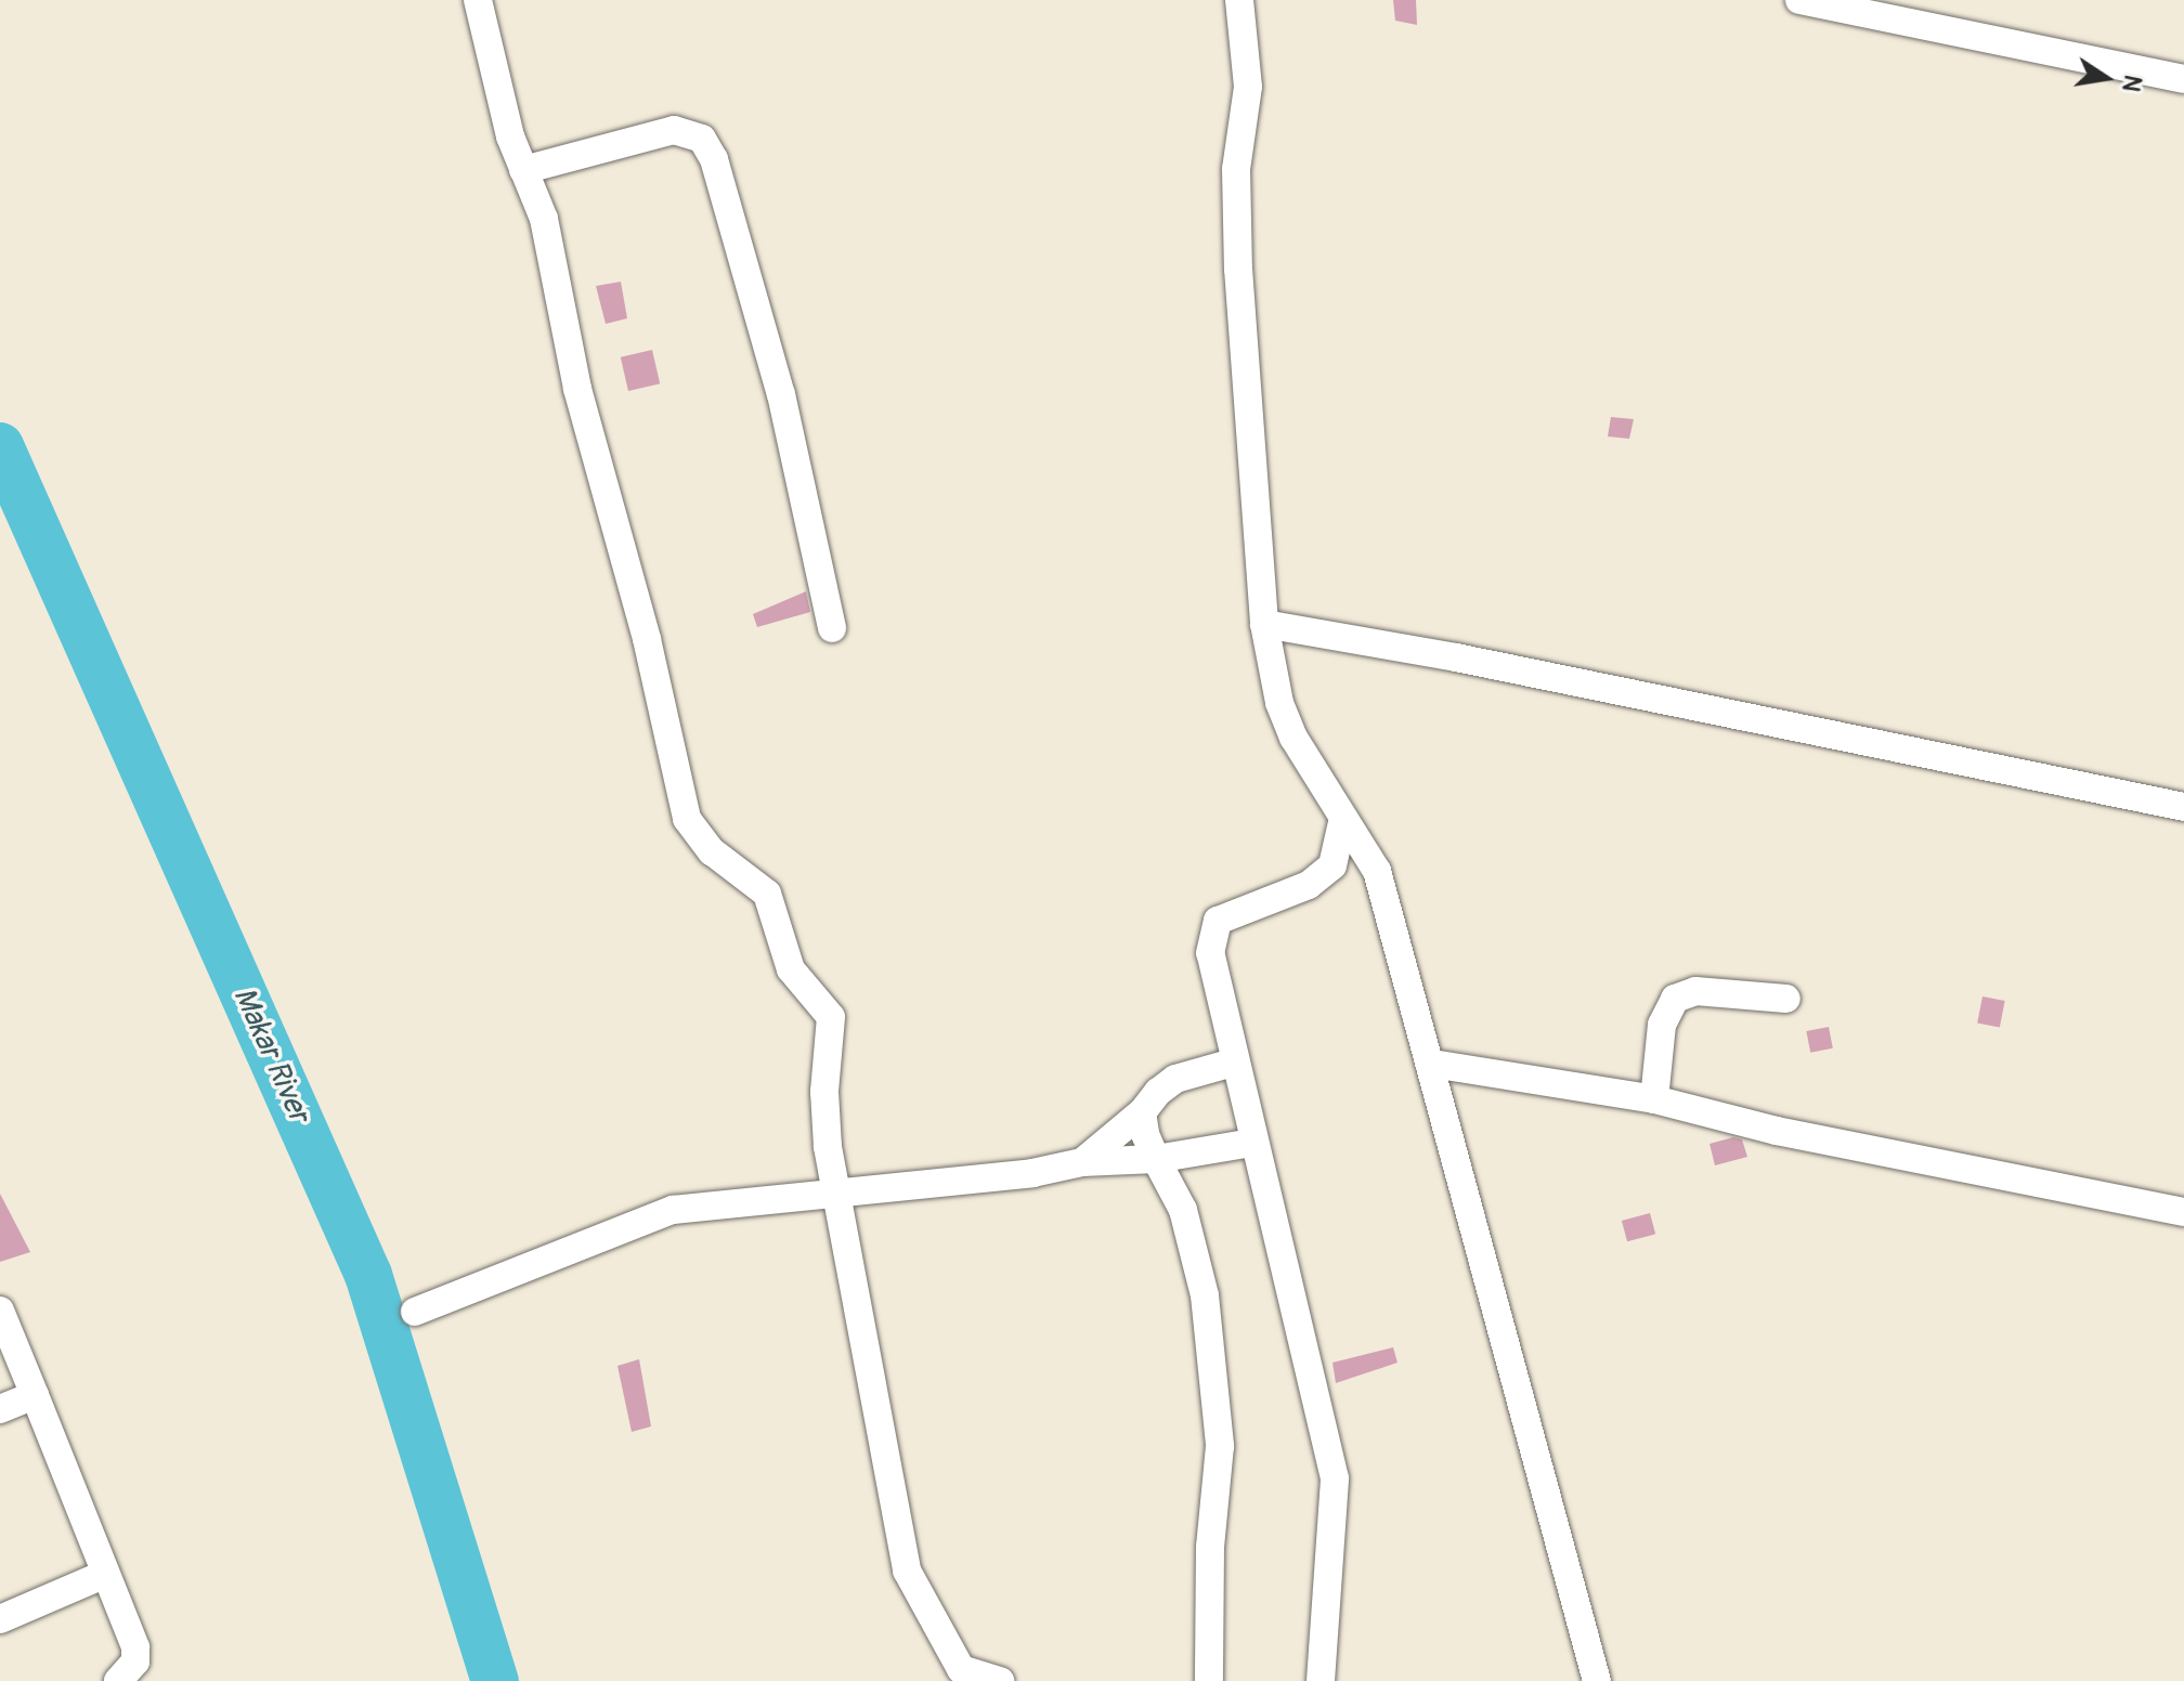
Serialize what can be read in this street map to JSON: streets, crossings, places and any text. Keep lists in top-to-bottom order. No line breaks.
{"water":["Makar River"],"north":"right"}
